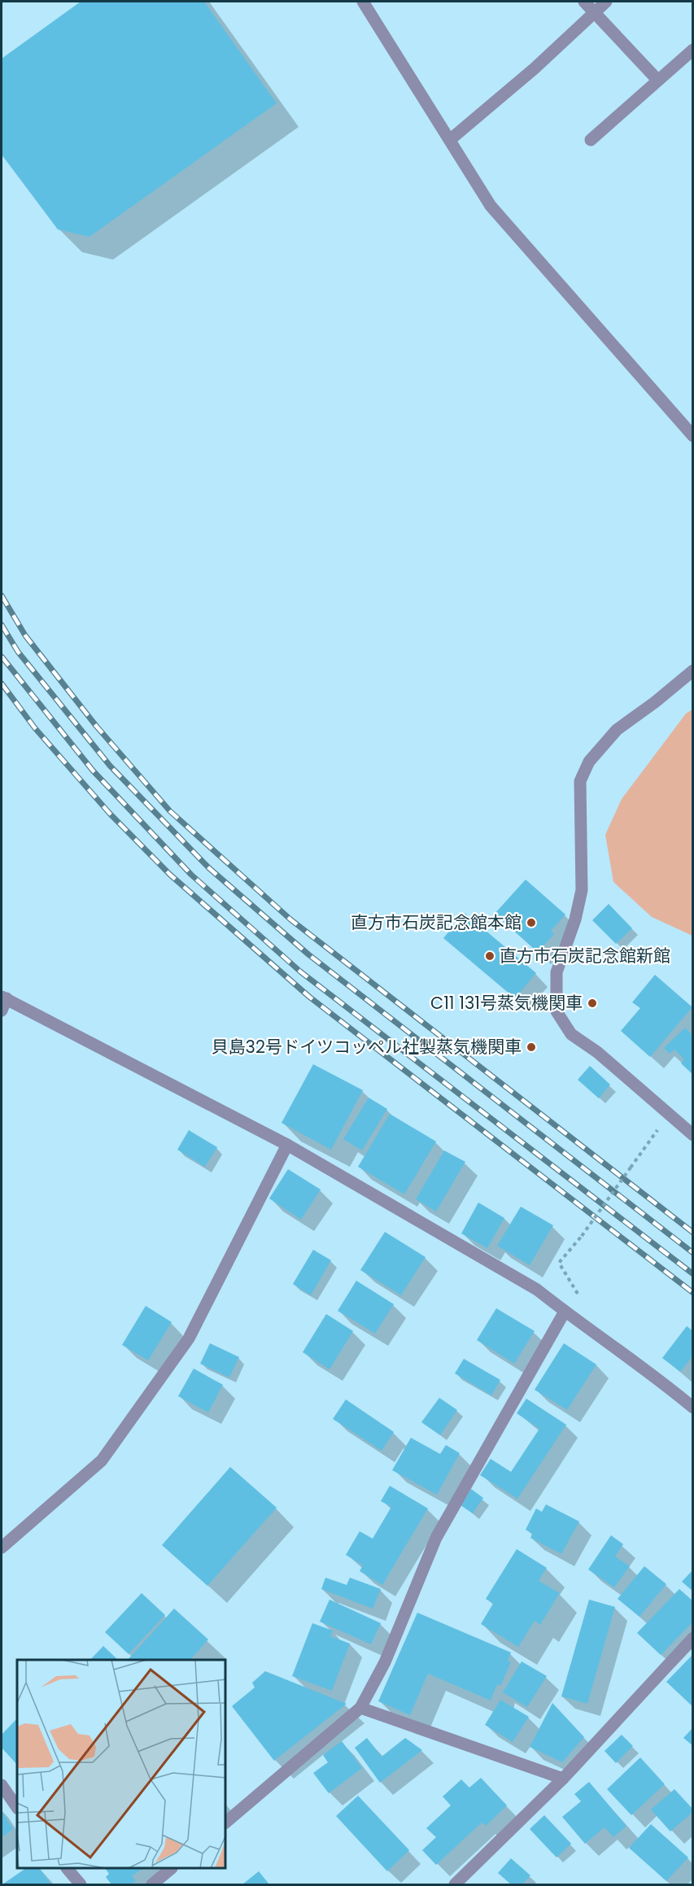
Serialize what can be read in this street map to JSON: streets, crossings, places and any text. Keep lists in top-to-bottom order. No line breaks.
{"places":["直方市石炭記念館本館","直方市石炭記念館新館","C11 131号蒸気機関車","貝島32号ドイツコッペル社製蒸気機関車"]}
